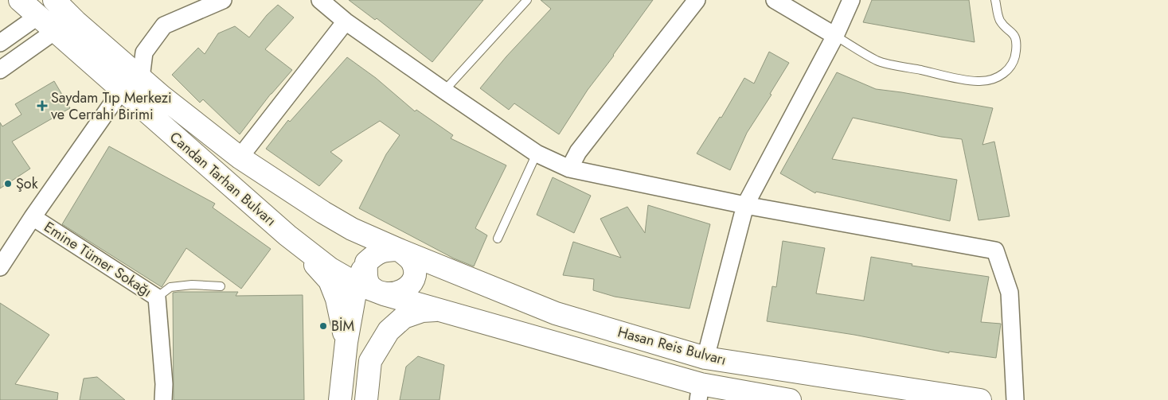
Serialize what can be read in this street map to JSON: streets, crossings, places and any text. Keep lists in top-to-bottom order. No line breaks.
{"streets":{"main road":["Candan Tarhan Bulvarı","Hasan Reis Bulvarı"],"street":["Emine Tümer Sokağı"]},"crossings":[["Candan Tarhan Bulvarı","Hasan Reis Bulvarı"]],"places":{"health":["Saydam Tıp Merkezi ve Cerrahi Birimi"],"other":["Şok","BİM"]}}
